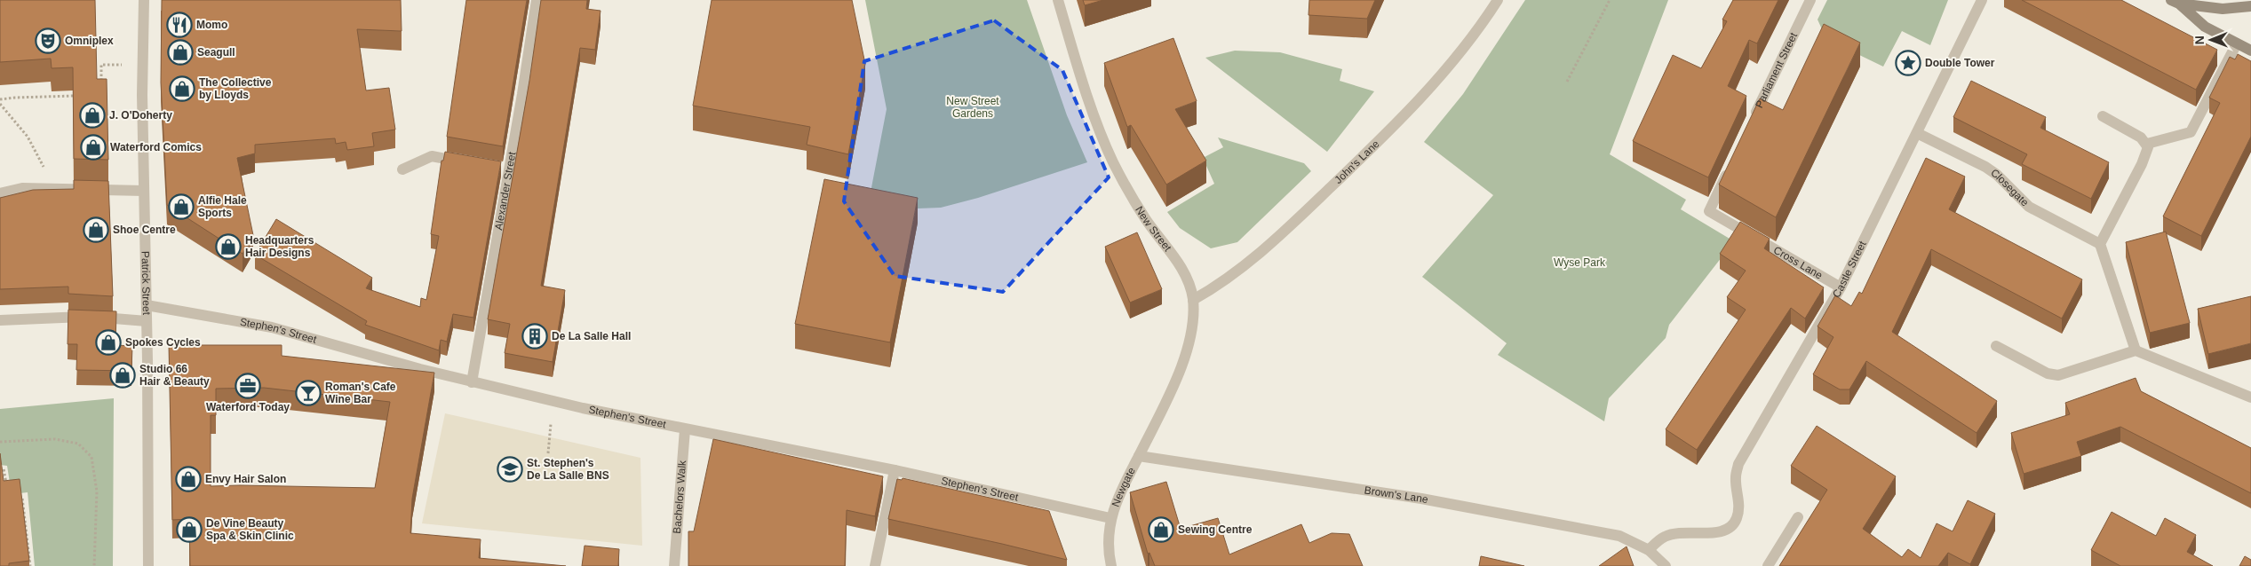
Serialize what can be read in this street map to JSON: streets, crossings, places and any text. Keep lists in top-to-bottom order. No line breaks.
{"streets":{"street":["Parliament Street","John's Lane","Closegate","Alexander Street","New Street","Cross Lane","Castle Street","Patrick Street","Stephen's Street","Newgate","Brown's Lane","Bachelors Walk"]},"crossings":[["John's Lane","New Street"],["Closegate","Castle Street"],["Alexander Street","Stephen's Street"],["New Street","Newgate"],["New Street","Brown's Lane"],["Cross Lane","Castle Street"],["Castle Street","Brown's Lane"],["Patrick Street","Stephen's Street"],["Stephen's Street","Newgate"],["Stephen's Street","Bachelors Walk"],["Newgate","Brown's Lane"]],"parks":["New Street Gardens","Wyse Park"],"places":{"restaurant":["Momo"],"theatre":["Omniplex"],"shop":["Seagull","The Collective by Lloyds","J. O'Doherty","Waterford Comics","Alfie Hale Sports","Shoe Centre","Headquarters Hair Designs","Spokes Cycles","Studio 66 Hair & Beauty","Envy Hair Salon","De Vine Beauty Spa & Skin Clinic","Sewing Centre"],"place":["Double Tower"],"building":["De La Salle Hall"],"office":["Waterford Today"],"bar":["Roman's Cafe Wine Bar"],"school or university":["St. Stephen's De La Salle BNS"]},"north":"left"}
